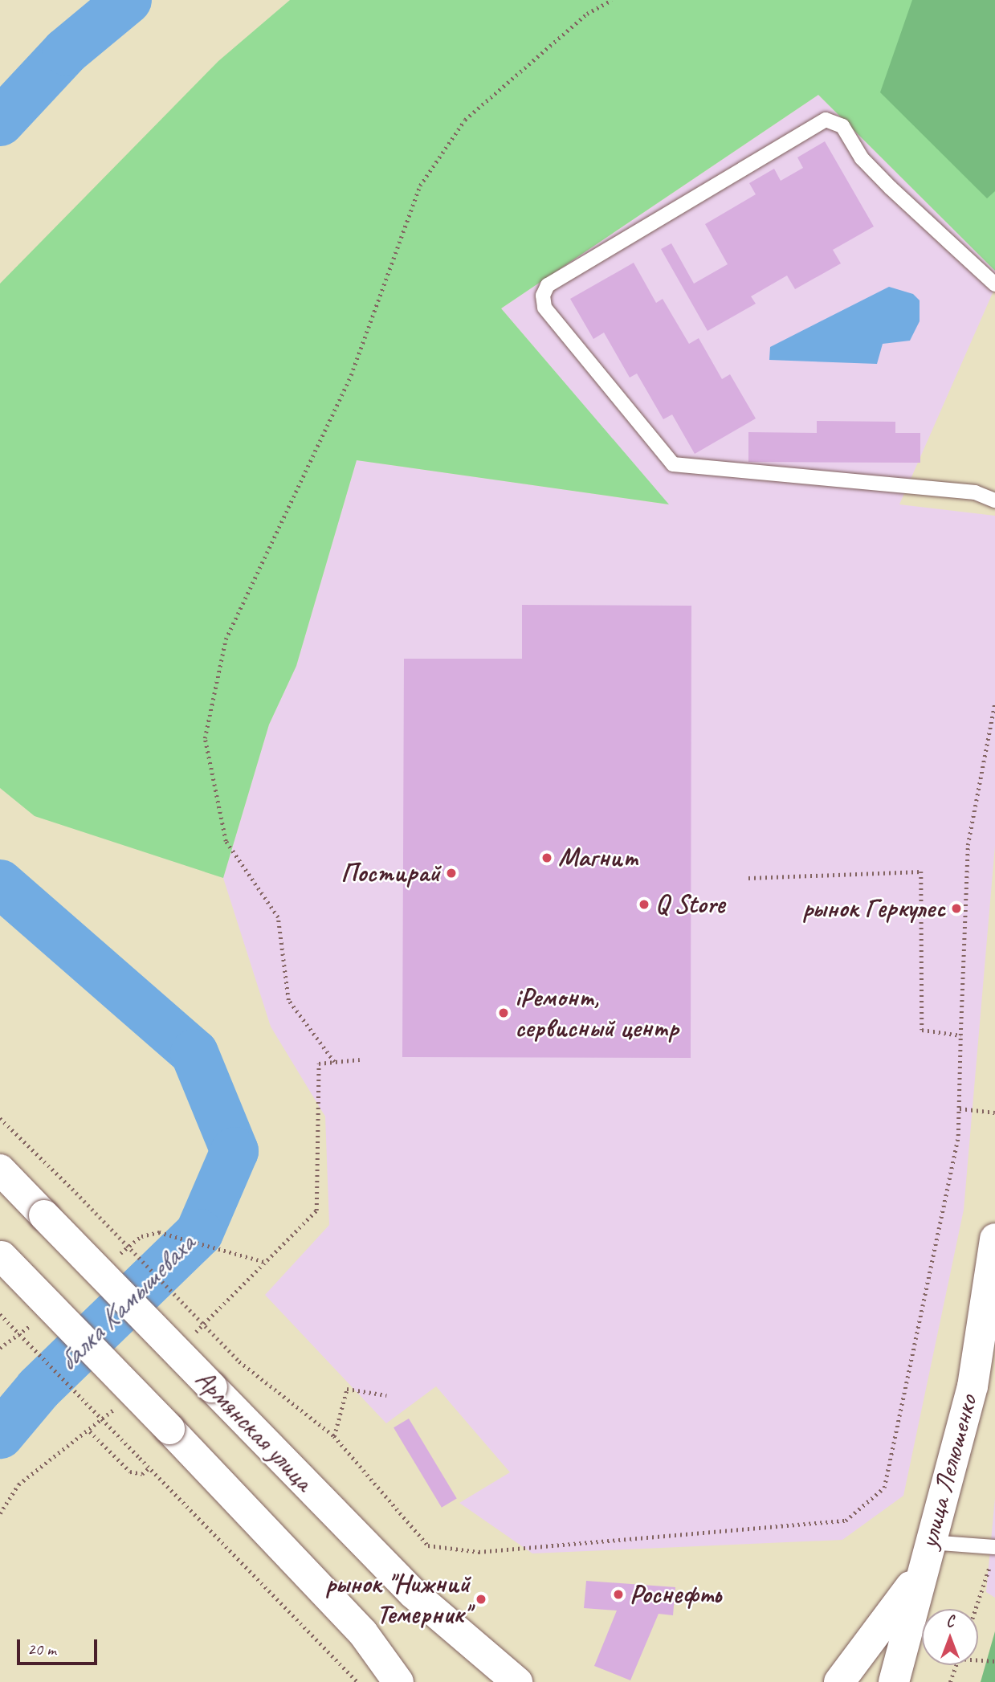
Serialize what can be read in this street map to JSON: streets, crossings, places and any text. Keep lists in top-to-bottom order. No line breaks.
{"streets":{"main road":["Армянская улица","улица Лелюшенко"]},"water":["балка Камышеваха"],"places":["Магнит","Постирай","Q Store","рынок Геркулес","iРемонт, сервисный центр","Роснефть","рынок \"Нижний Темерник\""],"scale_bar":"20 m","north":"top"}
